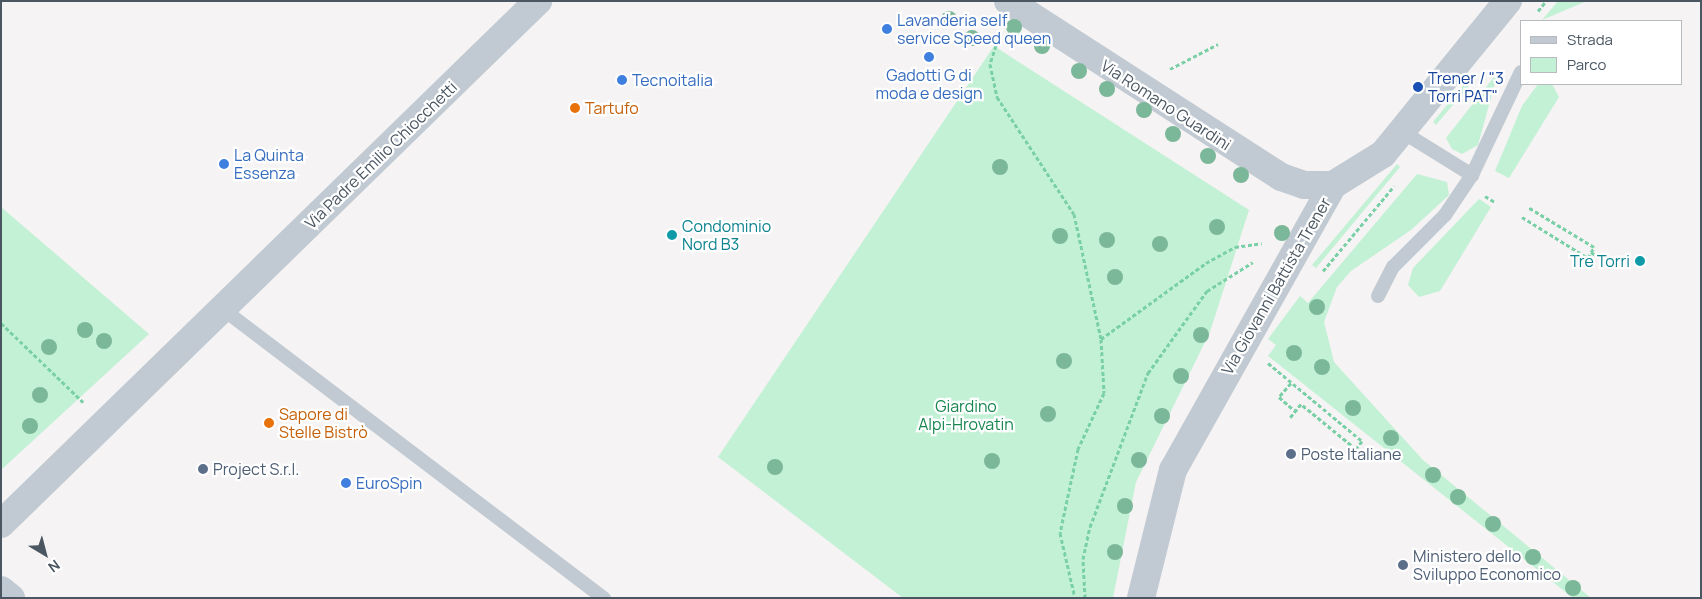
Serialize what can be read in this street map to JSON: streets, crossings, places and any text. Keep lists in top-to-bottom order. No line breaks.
{"streets":{"street":["Via Romano Guardini","Via Padre Emilio Chiocchetti","Via Giovanni Battista Trener"]},"crossings":[["Via Romano Guardini","Via Giovanni Battista Trener"]],"parks":["Giardino Alpi-Hrovatin"],"places":["Lavanderia self service Speed queen","Gadotti G di moda e design","Tecnoitalia","Trener / \"3 Torri PAT\"","Tartufo","La Quinta Essenza","Condominio Nord B3","Tre Torri","Sapore di Stelle Bistrò","Poste Italiane","Project S.r.l.","EuroSpin","Ministero dello Sviluppo Economico"],"legend":["Strada","Parco"],"north":"bottom right"}
